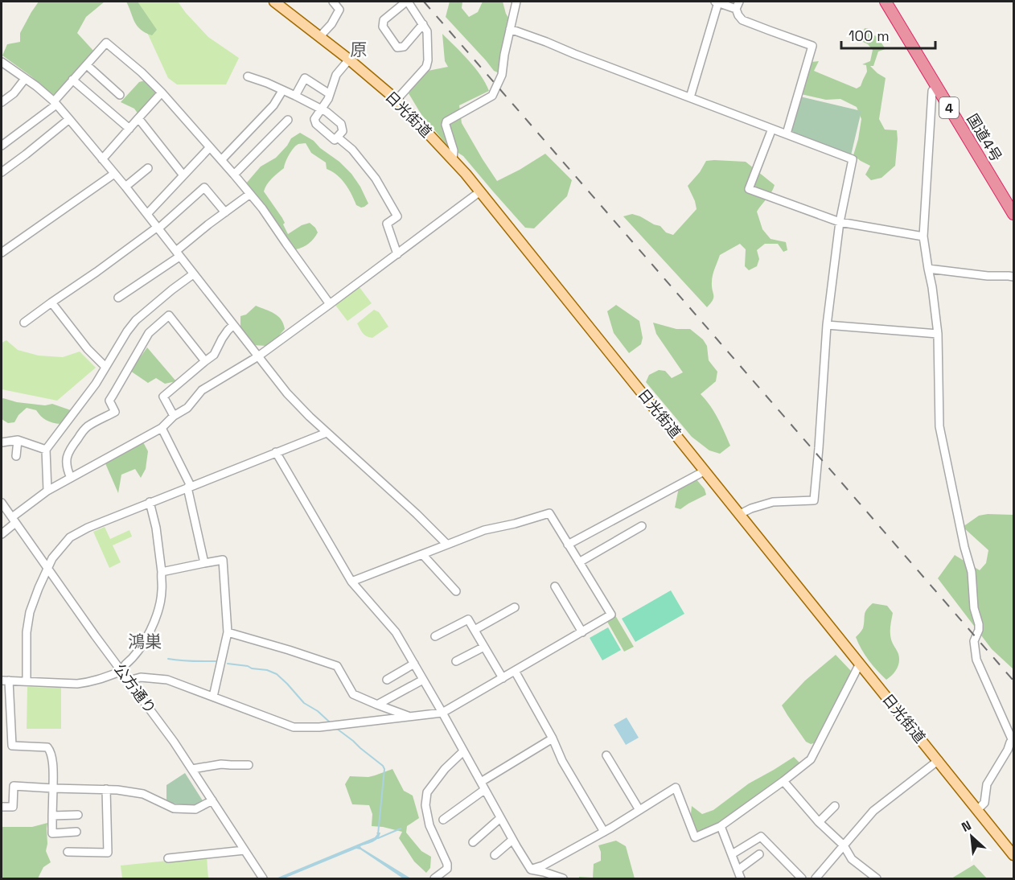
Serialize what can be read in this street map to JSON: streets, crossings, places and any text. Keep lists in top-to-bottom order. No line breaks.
{"streets":{"highway":["4","国道4号"],"main road":["日光街道"],"street":["公方通り"]},"districts":["原","鴻巣"],"scale_bar":"100 m","north":"top left"}
